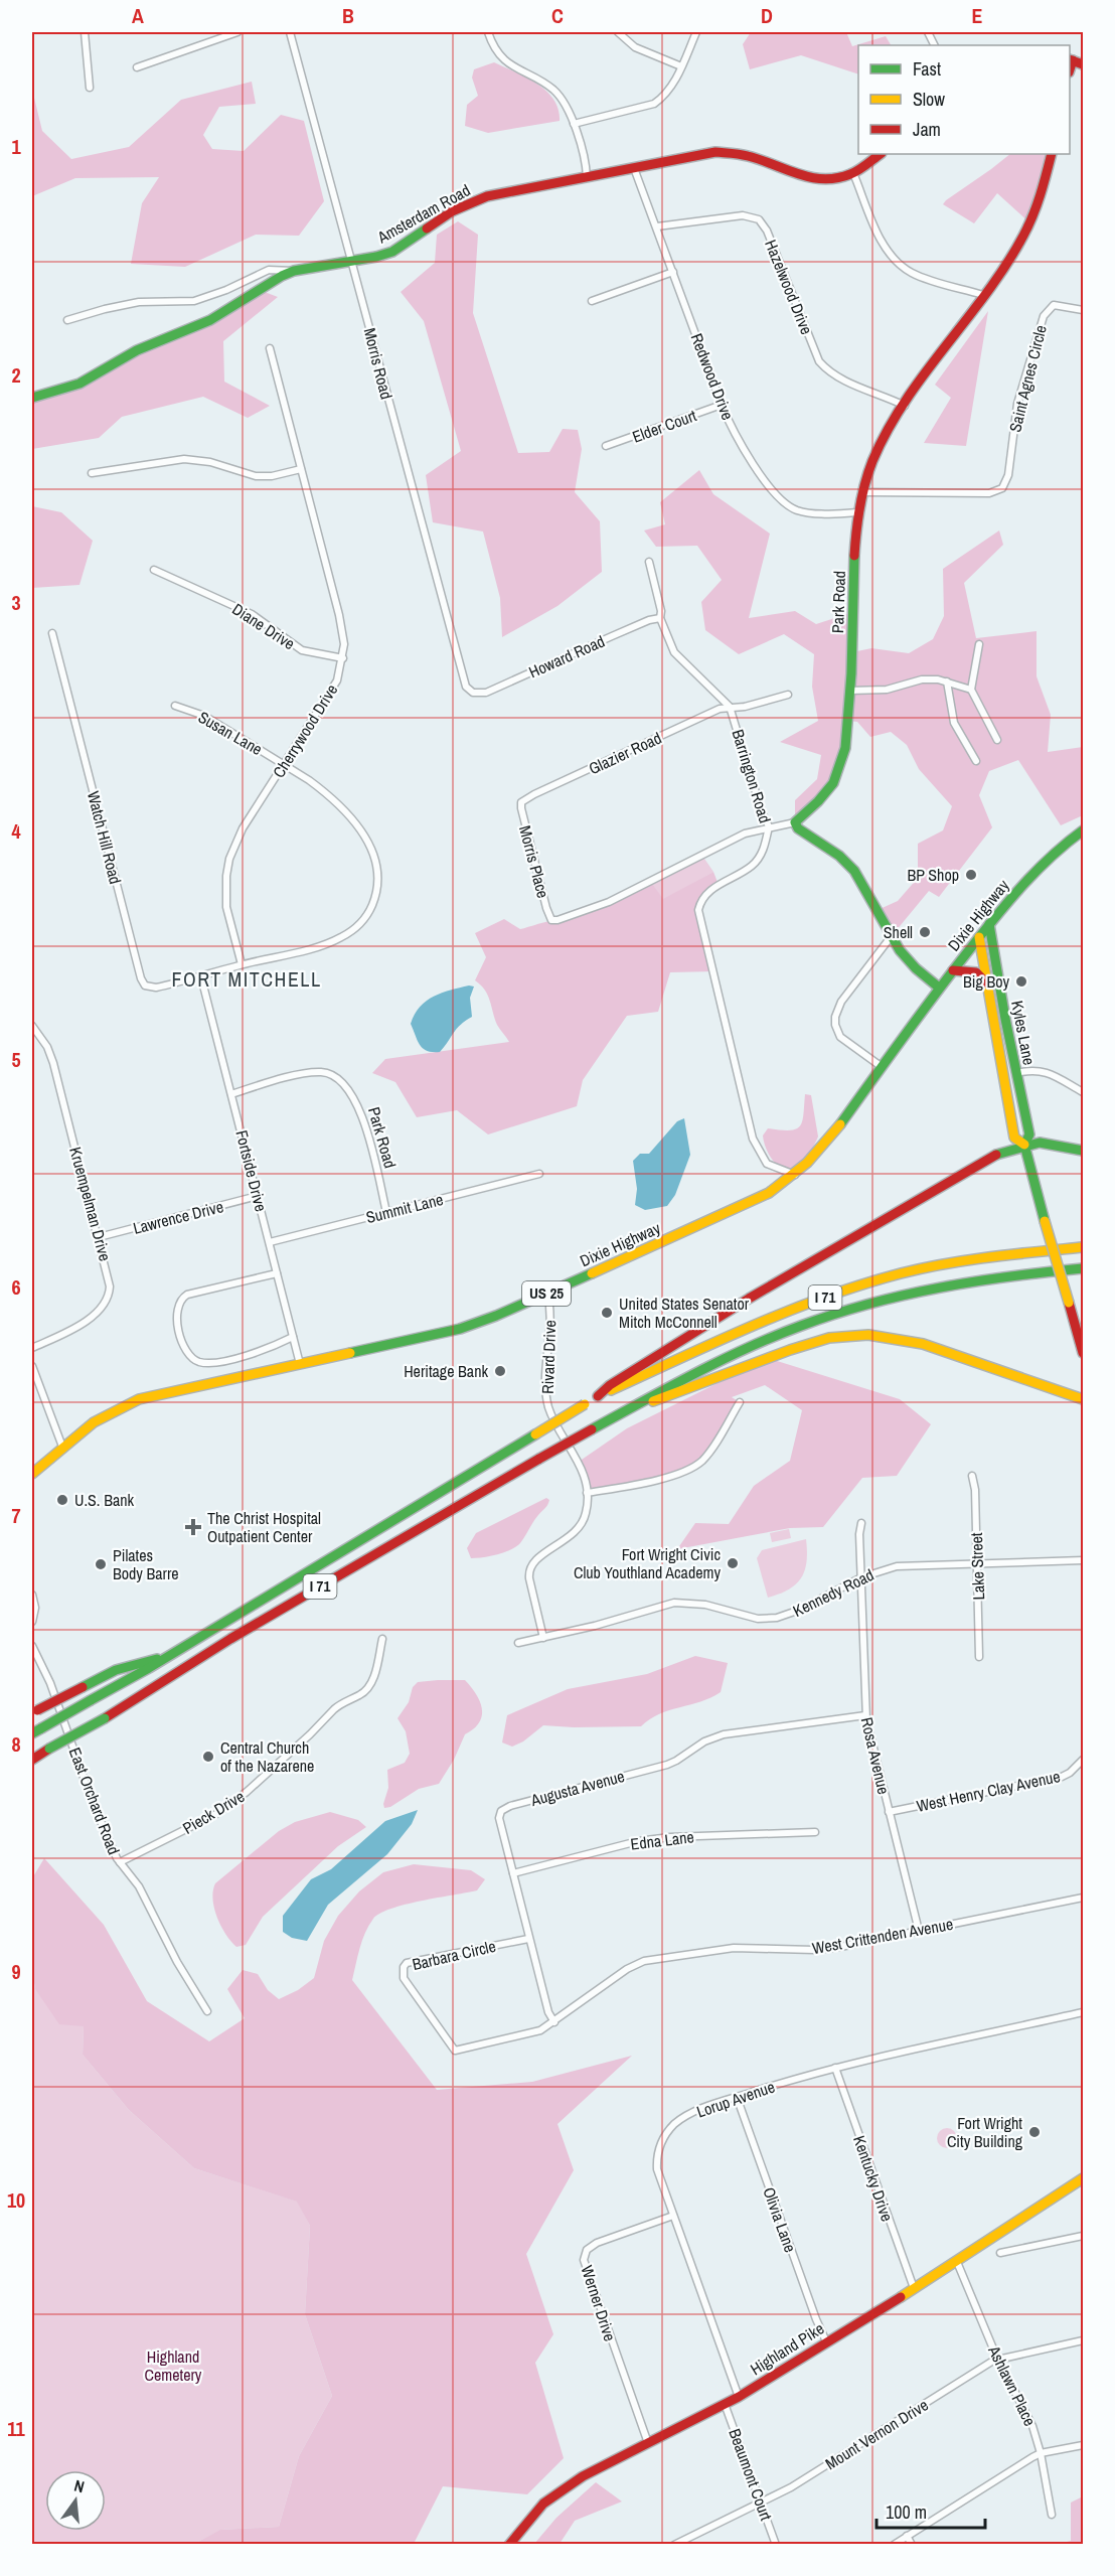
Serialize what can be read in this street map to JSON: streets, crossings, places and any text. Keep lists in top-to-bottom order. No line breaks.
{"streets":{"main road":["Amsterdam Road","Park Road","Dixie Highway","Kyles Lane","US 25","I 71","Highland Pike"],"street":["Hazelwood Drive","Morris Road","Redwood Drive","Saint Agnes Circle","Elder Court","Diane Drive","Howard Road","Cherrywood Drive","Susan Lane","Glazier Road","Barrington Road","Watch Hill Road","Morris Place","Fortside Drive","Kruempelman Drive","Summit Lane","Lawrence Drive","Rivard Drive","Lake Street","Kennedy Road","Rosa Avenue","Augusta Avenue","West Henry Clay Avenue","East Orchard Road","Pieck Drive","Edna Lane","West Crittenden Avenue","Barbara Circle","Lorup Avenue","Kentucky Drive","Olivia Lane","Werner Drive","Ashlawn Place","Mount Vernon Drive","Beaumont Court"]},"crossings":[["Amsterdam Road","Morris Road"],["Amsterdam Road","Redwood Drive"],["Hazelwood Drive","Redwood Drive"],["Hazelwood Drive","Park Road"],["Morris Road","Howard Road"],["Redwood Drive","Elder Court"],["Redwood Drive","Park Road"],["Saint Agnes Circle","Park Road"],["Park Road","Fortside Drive"],["Park Road","Summit Lane"],["Diane Drive","Cherrywood Drive"],["Howard Road","Barrington Road"],["Cherrywood Drive","Susan Lane"],["Cherrywood Drive","Watch Hill Road"],["Susan Lane","Watch Hill Road"],["Glazier Road","Barrington Road"],["Glazier Road","Morris Place"],["Barrington Road","Morris Place"],["Barrington Road","Dixie Highway"],["Watch Hill Road","Fortside Drive"],["Dixie Highway","Kyles Lane"],["Dixie Highway","Fortside Drive"],["Dixie Highway","Rivard Drive"],["Fortside Drive","Summit Lane"],["Fortside Drive","Lawrence Drive"],["Kruempelman Drive","Lawrence Drive"],["Rivard Drive","Kennedy Road"],["Lake Street","Kennedy Road"],["Kennedy Road","Rosa Avenue"],["Rosa Avenue","Augusta Avenue"],["Rosa Avenue","West Henry Clay Avenue"],["Rosa Avenue","West Crittenden Avenue"],["Augusta Avenue","Edna Lane"],["Augusta Avenue","West Crittenden Avenue"],["Augusta Avenue","Barbara Circle"],["East Orchard Road","Pieck Drive"],["West Crittenden Avenue","Barbara Circle"],["Lorup Avenue","Kentucky Drive"],["Lorup Avenue","Olivia Lane"],["Lorup Avenue","Werner Drive"],["Lorup Avenue","Highland Pike"],["Kentucky Drive","Highland Pike"],["Olivia Lane","Highland Pike"],["Werner Drive","Highland Pike"],["Highland Pike","Ashlawn Place"],["Highland Pike","Beaumont Court"],["Ashlawn Place","Mount Vernon Drive"],["Mount Vernon Drive","Beaumont Court"]],"districts":["FORT MITCHELL"],"parks":["Highland Cemetery"],"places":{"other":["BP Shop","Shell","Big Boy","United States Senator Mitch McConnell","Heritage Bank","U.S. Bank","Fort Wright Civic Club Youthland Academy","Pilates Body Barre","Central Church of the Nazarene","Fort Wright City Building"],"health":["The Christ Hospital Outpatient Center"]},"legend":["Fast","Slow","Jam"],"scale_bar":"100 m","north":"top","grid":{"columns":["A","B","C","D","E"],"rows":["1","2","3","4","5","6","7","8","9","10","11"]}}
